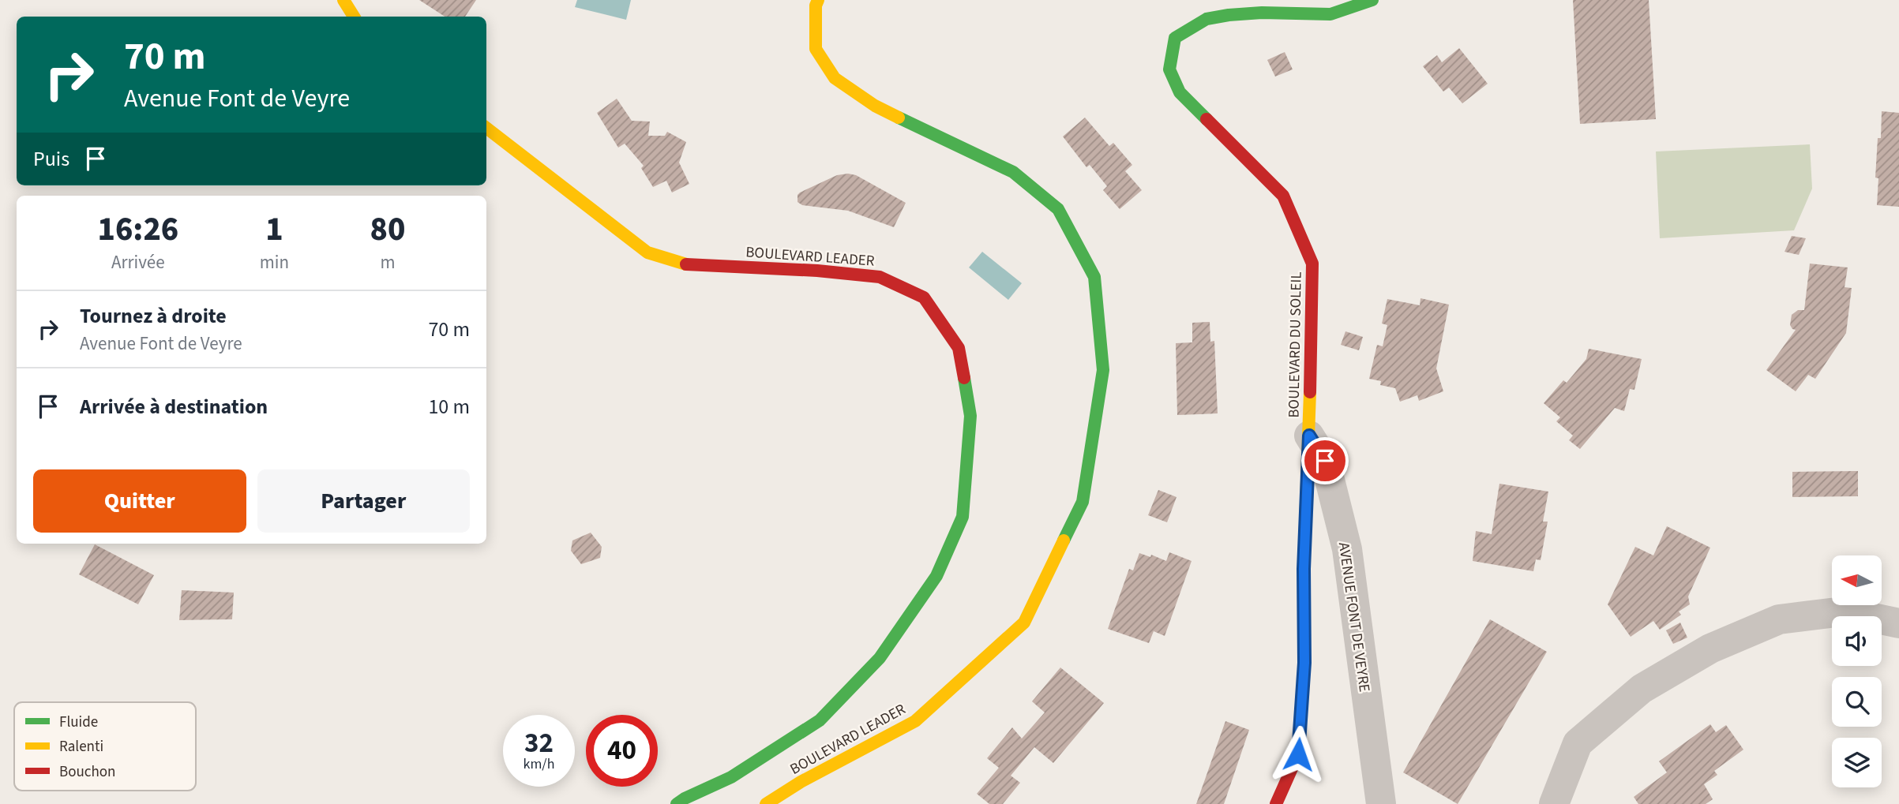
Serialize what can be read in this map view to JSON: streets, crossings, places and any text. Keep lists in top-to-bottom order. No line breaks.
{"streets":{"street":["BOULEVARD LEADER","BOULEVARD DU SOLEIL","AVENUE FONT DE VEYRE"]},"crossings":[["BOULEVARD DU SOLEIL","AVENUE FONT DE VEYRE"]],"legend":["Fluide","Ralenti","Bouchon"],"north":"left","page":{"turn":["70 m","Avenue Font de Veyre"],"then":"Puis","eta":["16:26","Arrivée","1","min","80","m"],"list":[{"name":"Tournez à droite","note":"Avenue Font de Veyre","value":"70 m"},{"name":"Arrivée à destination","value":"10 m"}],"buttons":["Quitter","Partager"],"speed":"32 km/h","limit":"40"}}
